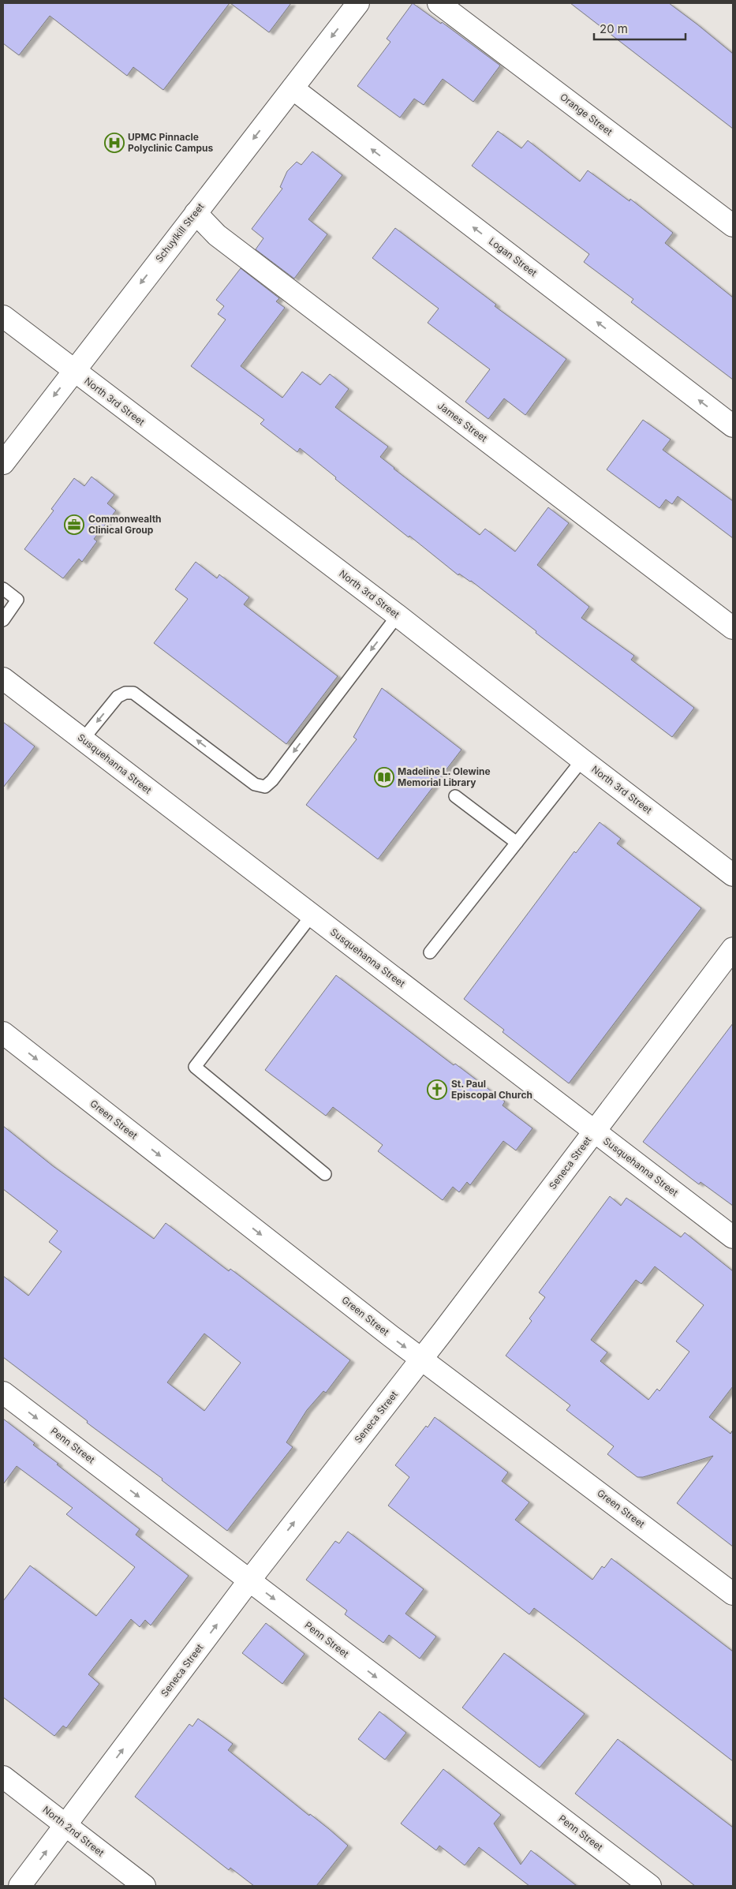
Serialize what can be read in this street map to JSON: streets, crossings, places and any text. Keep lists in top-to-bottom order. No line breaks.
{"streets":{"street":["Orange Street","Schuylkill Street","Logan Street","North 3rd Street","James Street","Susquehanna Street","Green Street","Seneca Street","Penn Street","North 2nd Street"]},"crossings":[["Schuylkill Street","Logan Street"],["Schuylkill Street","North 3rd Street"],["Schuylkill Street","James Street"],["Susquehanna Street","Seneca Street"],["Green Street","Seneca Street"],["Seneca Street","Penn Street"],["Seneca Street","North 2nd Street"]],"one_way":["Schuylkill Street","Logan Street","Green Street","Seneca Street","Penn Street"],"places":{"hospital":["UPMC Pinnacle Polyclinic Campus"],"office":["Commonwealth Clinical Group"],"library":["Madeline L. Olewine Memorial Library"],"church":["St. Paul Episcopal Church"]},"scale_bar":"20 m"}
